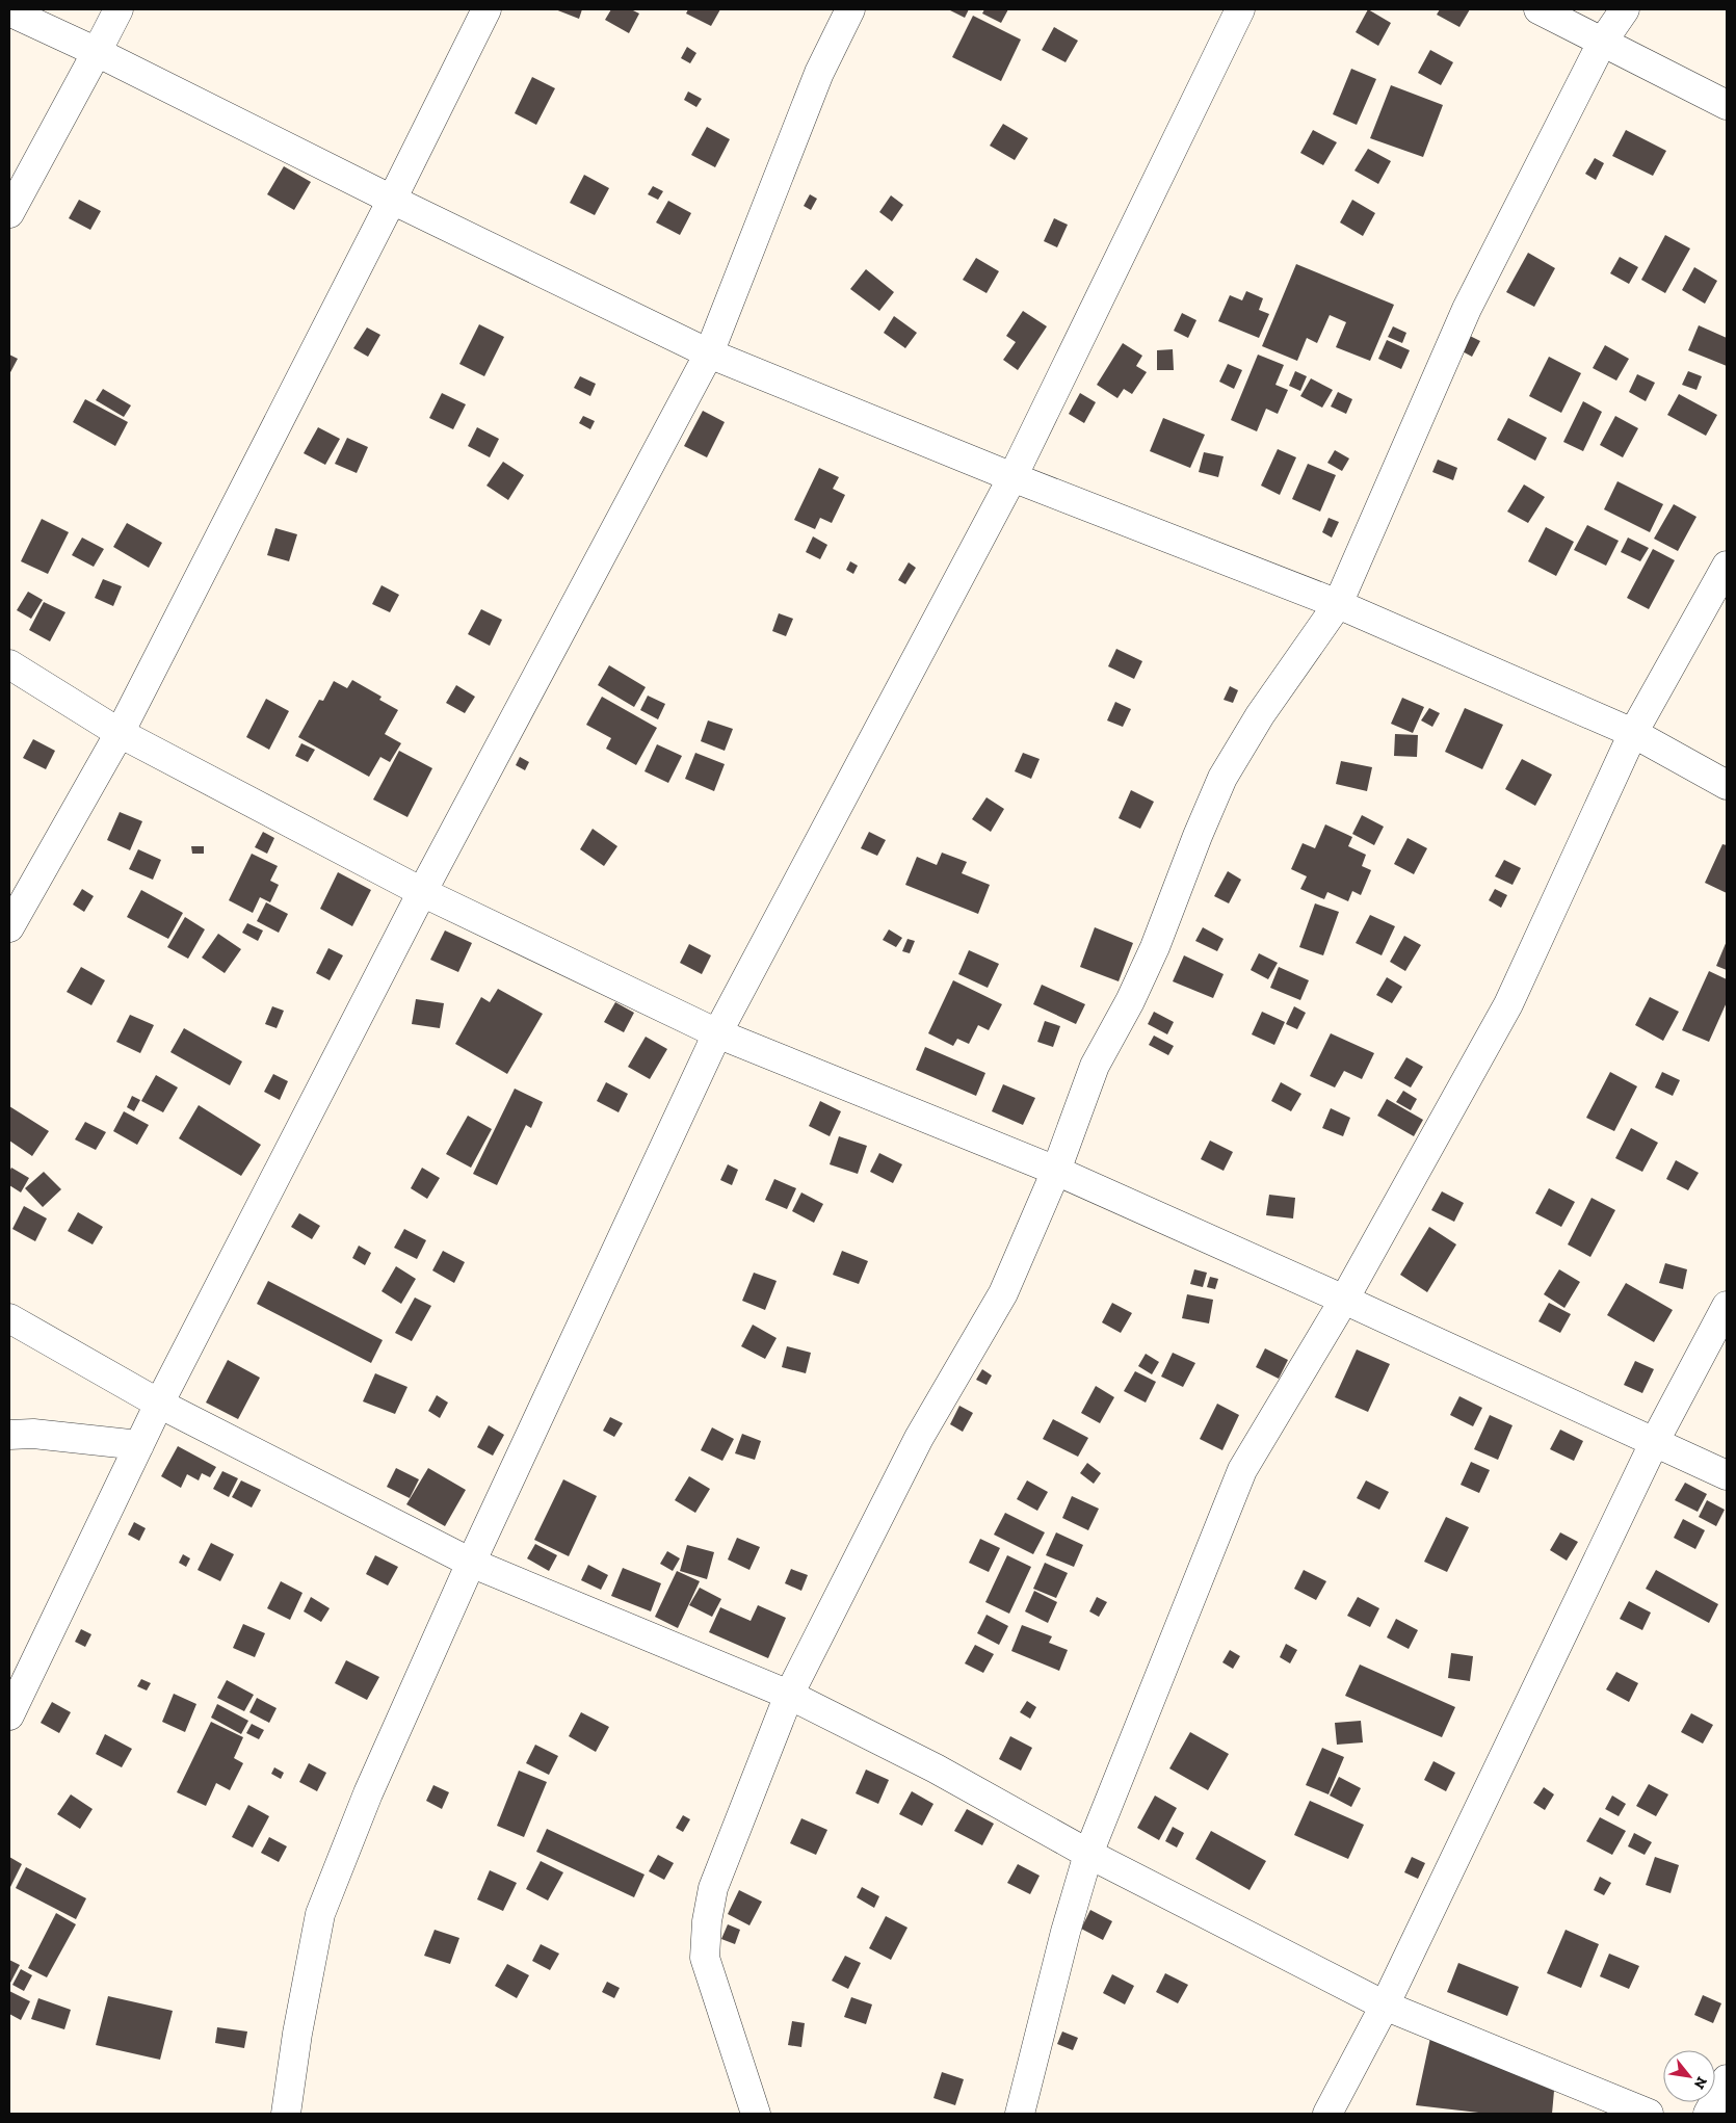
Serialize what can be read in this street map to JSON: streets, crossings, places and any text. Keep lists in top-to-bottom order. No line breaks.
{"north":"bottom right"}
